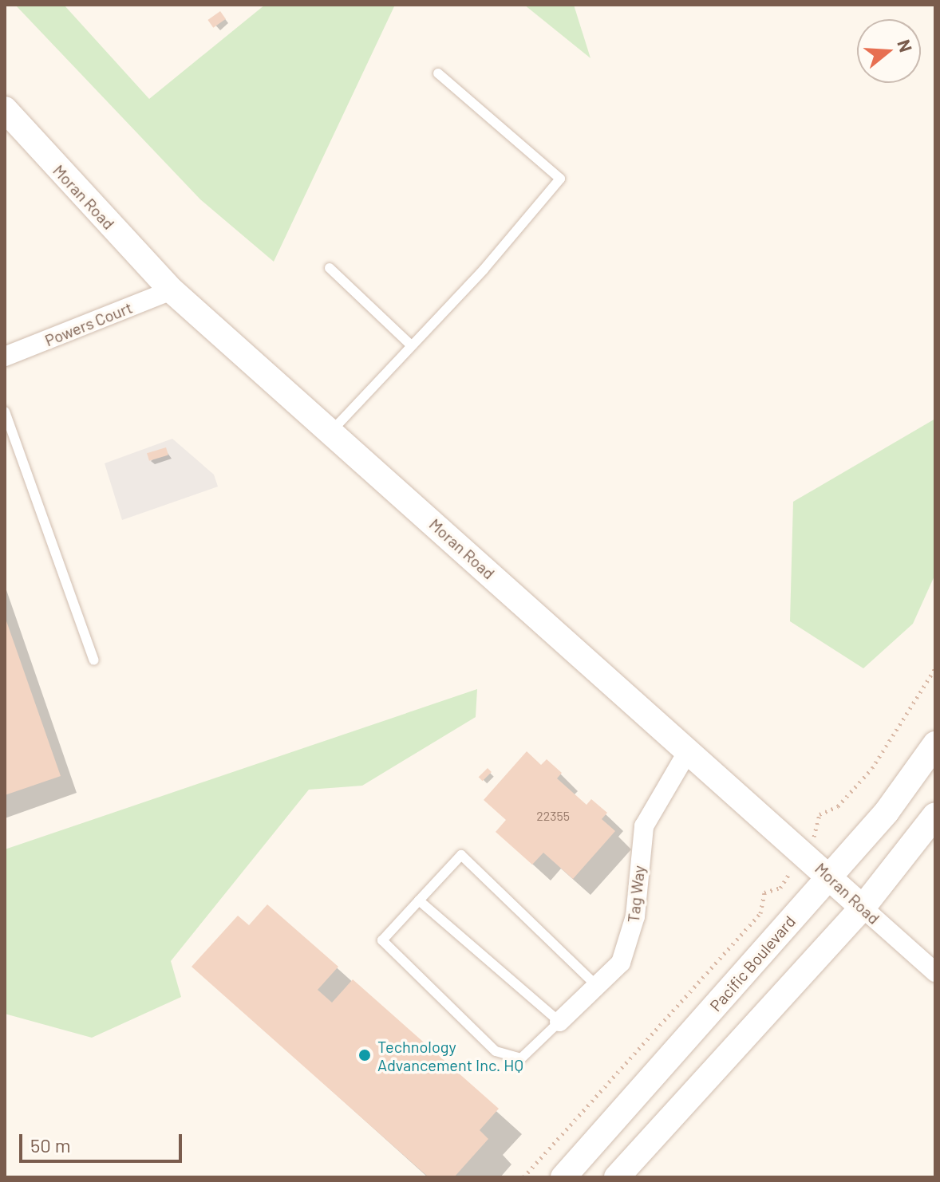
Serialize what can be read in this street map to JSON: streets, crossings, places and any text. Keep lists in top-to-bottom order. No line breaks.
{"streets":{"street":["Moran Road","Powers Court","Tag Way","Pacific Boulevard"]},"crossings":[["Moran Road","Powers Court"],["Moran Road","Tag Way"],["Moran Road","Pacific Boulevard"]],"places":["Technology Advancement Inc. HQ"],"house_numbers":["22355"],"scale_bar":"50 m","north":"right"}
